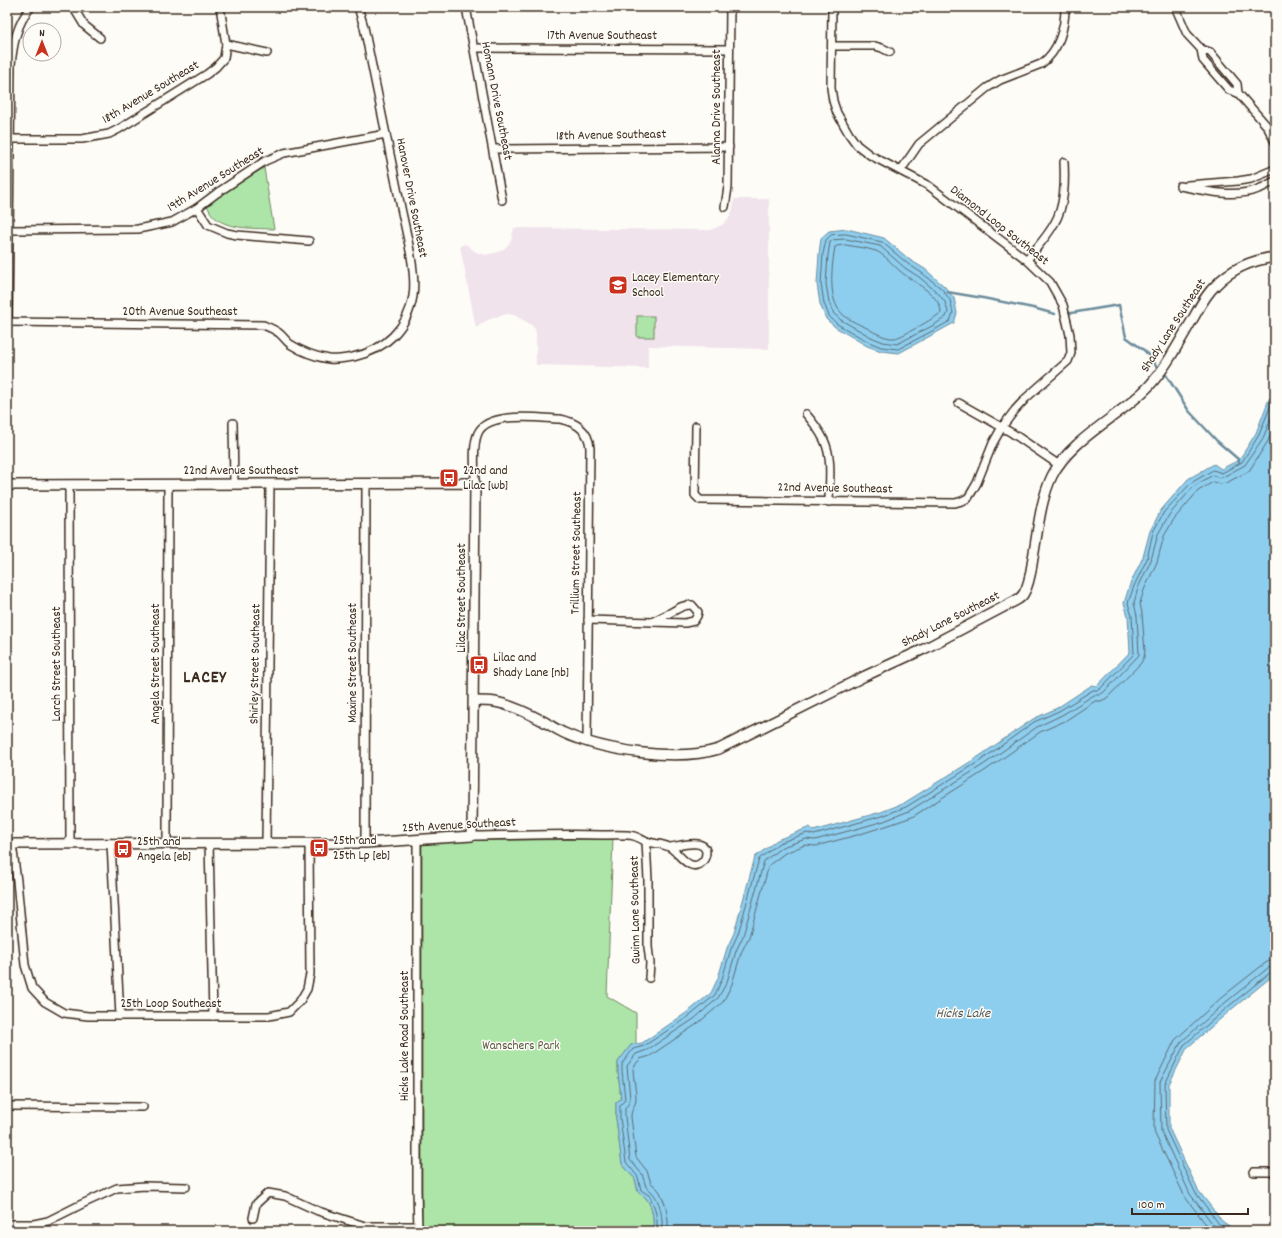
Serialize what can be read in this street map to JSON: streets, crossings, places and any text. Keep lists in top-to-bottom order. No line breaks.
{"streets":{"street":["17th Avenue Southeast","18th Avenue Southeast","Homann Drive Southeast","Alanna Drive Southeast","19th Avenue Southeast","Hanover Drive Southeast","Diamond Loop Southeast","20th Avenue Southeast","Shady Lane Southeast","22nd Avenue Southeast","Trillium Street Southeast","Lilac Street Southeast","Maxine Street Southeast","Larch Street Southeast","Angela Street Southeast","Shirley Street Southeast","25th Avenue Southeast","Gwinn Lane Southeast","25th Loop Southeast","Hicks Lake Road Southeast"]},"crossings":[["17th Avenue Southeast","Homann Drive Southeast"],["17th Avenue Southeast","Alanna Drive Southeast"],["18th Avenue Southeast","Homann Drive Southeast"],["18th Avenue Southeast","Alanna Drive Southeast"],["19th Avenue Southeast","Hanover Drive Southeast"],["Hanover Drive Southeast","20th Avenue Southeast"],["Diamond Loop Southeast","22nd Avenue Southeast"],["Shady Lane Southeast","Trillium Street Southeast"],["Shady Lane Southeast","Lilac Street Southeast"],["22nd Avenue Southeast","Lilac Street Southeast"],["22nd Avenue Southeast","Maxine Street Southeast"],["22nd Avenue Southeast","Larch Street Southeast"],["22nd Avenue Southeast","Angela Street Southeast"],["22nd Avenue Southeast","Shirley Street Southeast"],["Trillium Street Southeast","Lilac Street Southeast"],["Lilac Street Southeast","25th Avenue Southeast"],["Maxine Street Southeast","25th Avenue Southeast"],["Larch Street Southeast","25th Avenue Southeast"],["Angela Street Southeast","25th Avenue Southeast"],["Shirley Street Southeast","25th Avenue Southeast"],["25th Avenue Southeast","Gwinn Lane Southeast"],["25th Avenue Southeast","25th Loop Southeast"],["25th Avenue Southeast","Hicks Lake Road Southeast"]],"districts":["LACEY"],"water":["Hicks Lake"],"parks":["Wanschers Park"],"places":{"school or university":["Lacey Elementary School"],"bus stop":["22nd and Lilac [wb]","Lilac and Shady Lane [nb]","25th and 25th Lp [eb]","25th and Angela [eb]"]},"scale_bar":"100 m","north":"top"}
